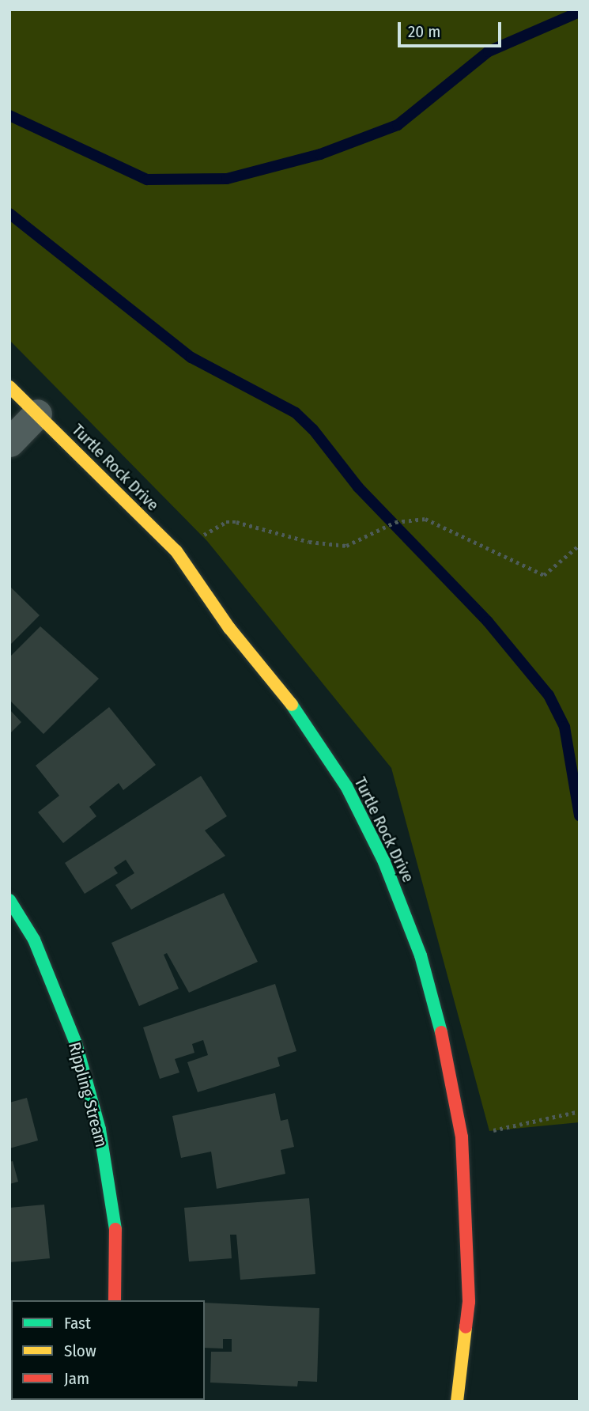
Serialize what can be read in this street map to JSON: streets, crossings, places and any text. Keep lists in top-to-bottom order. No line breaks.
{"streets":{"street":["Turtle Rock Drive","Rippling Stream"]},"legend":["Fast","Slow","Jam"],"scale_bar":"20 m"}
